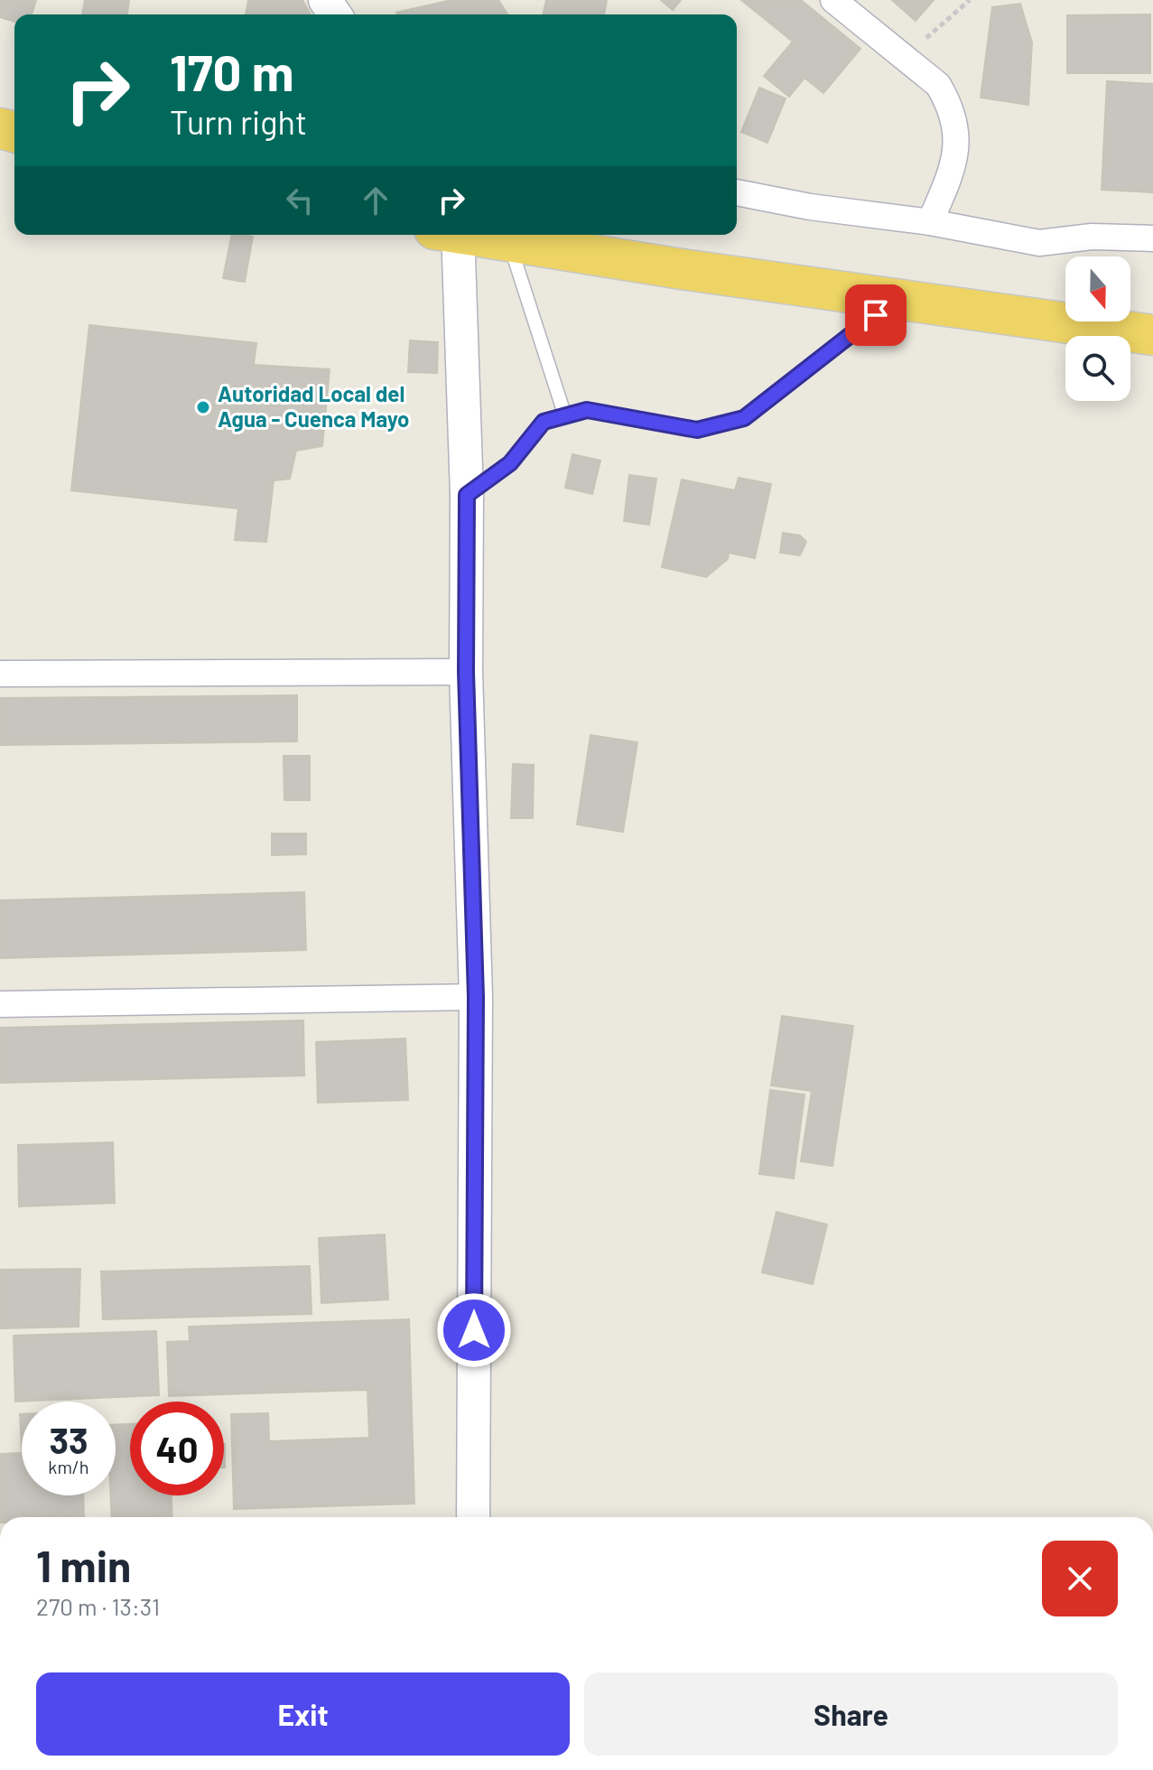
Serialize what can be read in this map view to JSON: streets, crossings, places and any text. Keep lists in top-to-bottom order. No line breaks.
{"places":["Autoridad Local del Agua - Cuenca Mayo"],"north":"bottom","page":{"turn":["170 m","Turn right"],"speed":"33 km/h","limit":"40","heading":["1 min","270 m · 13:31"],"buttons":["Exit","Share"]}}
